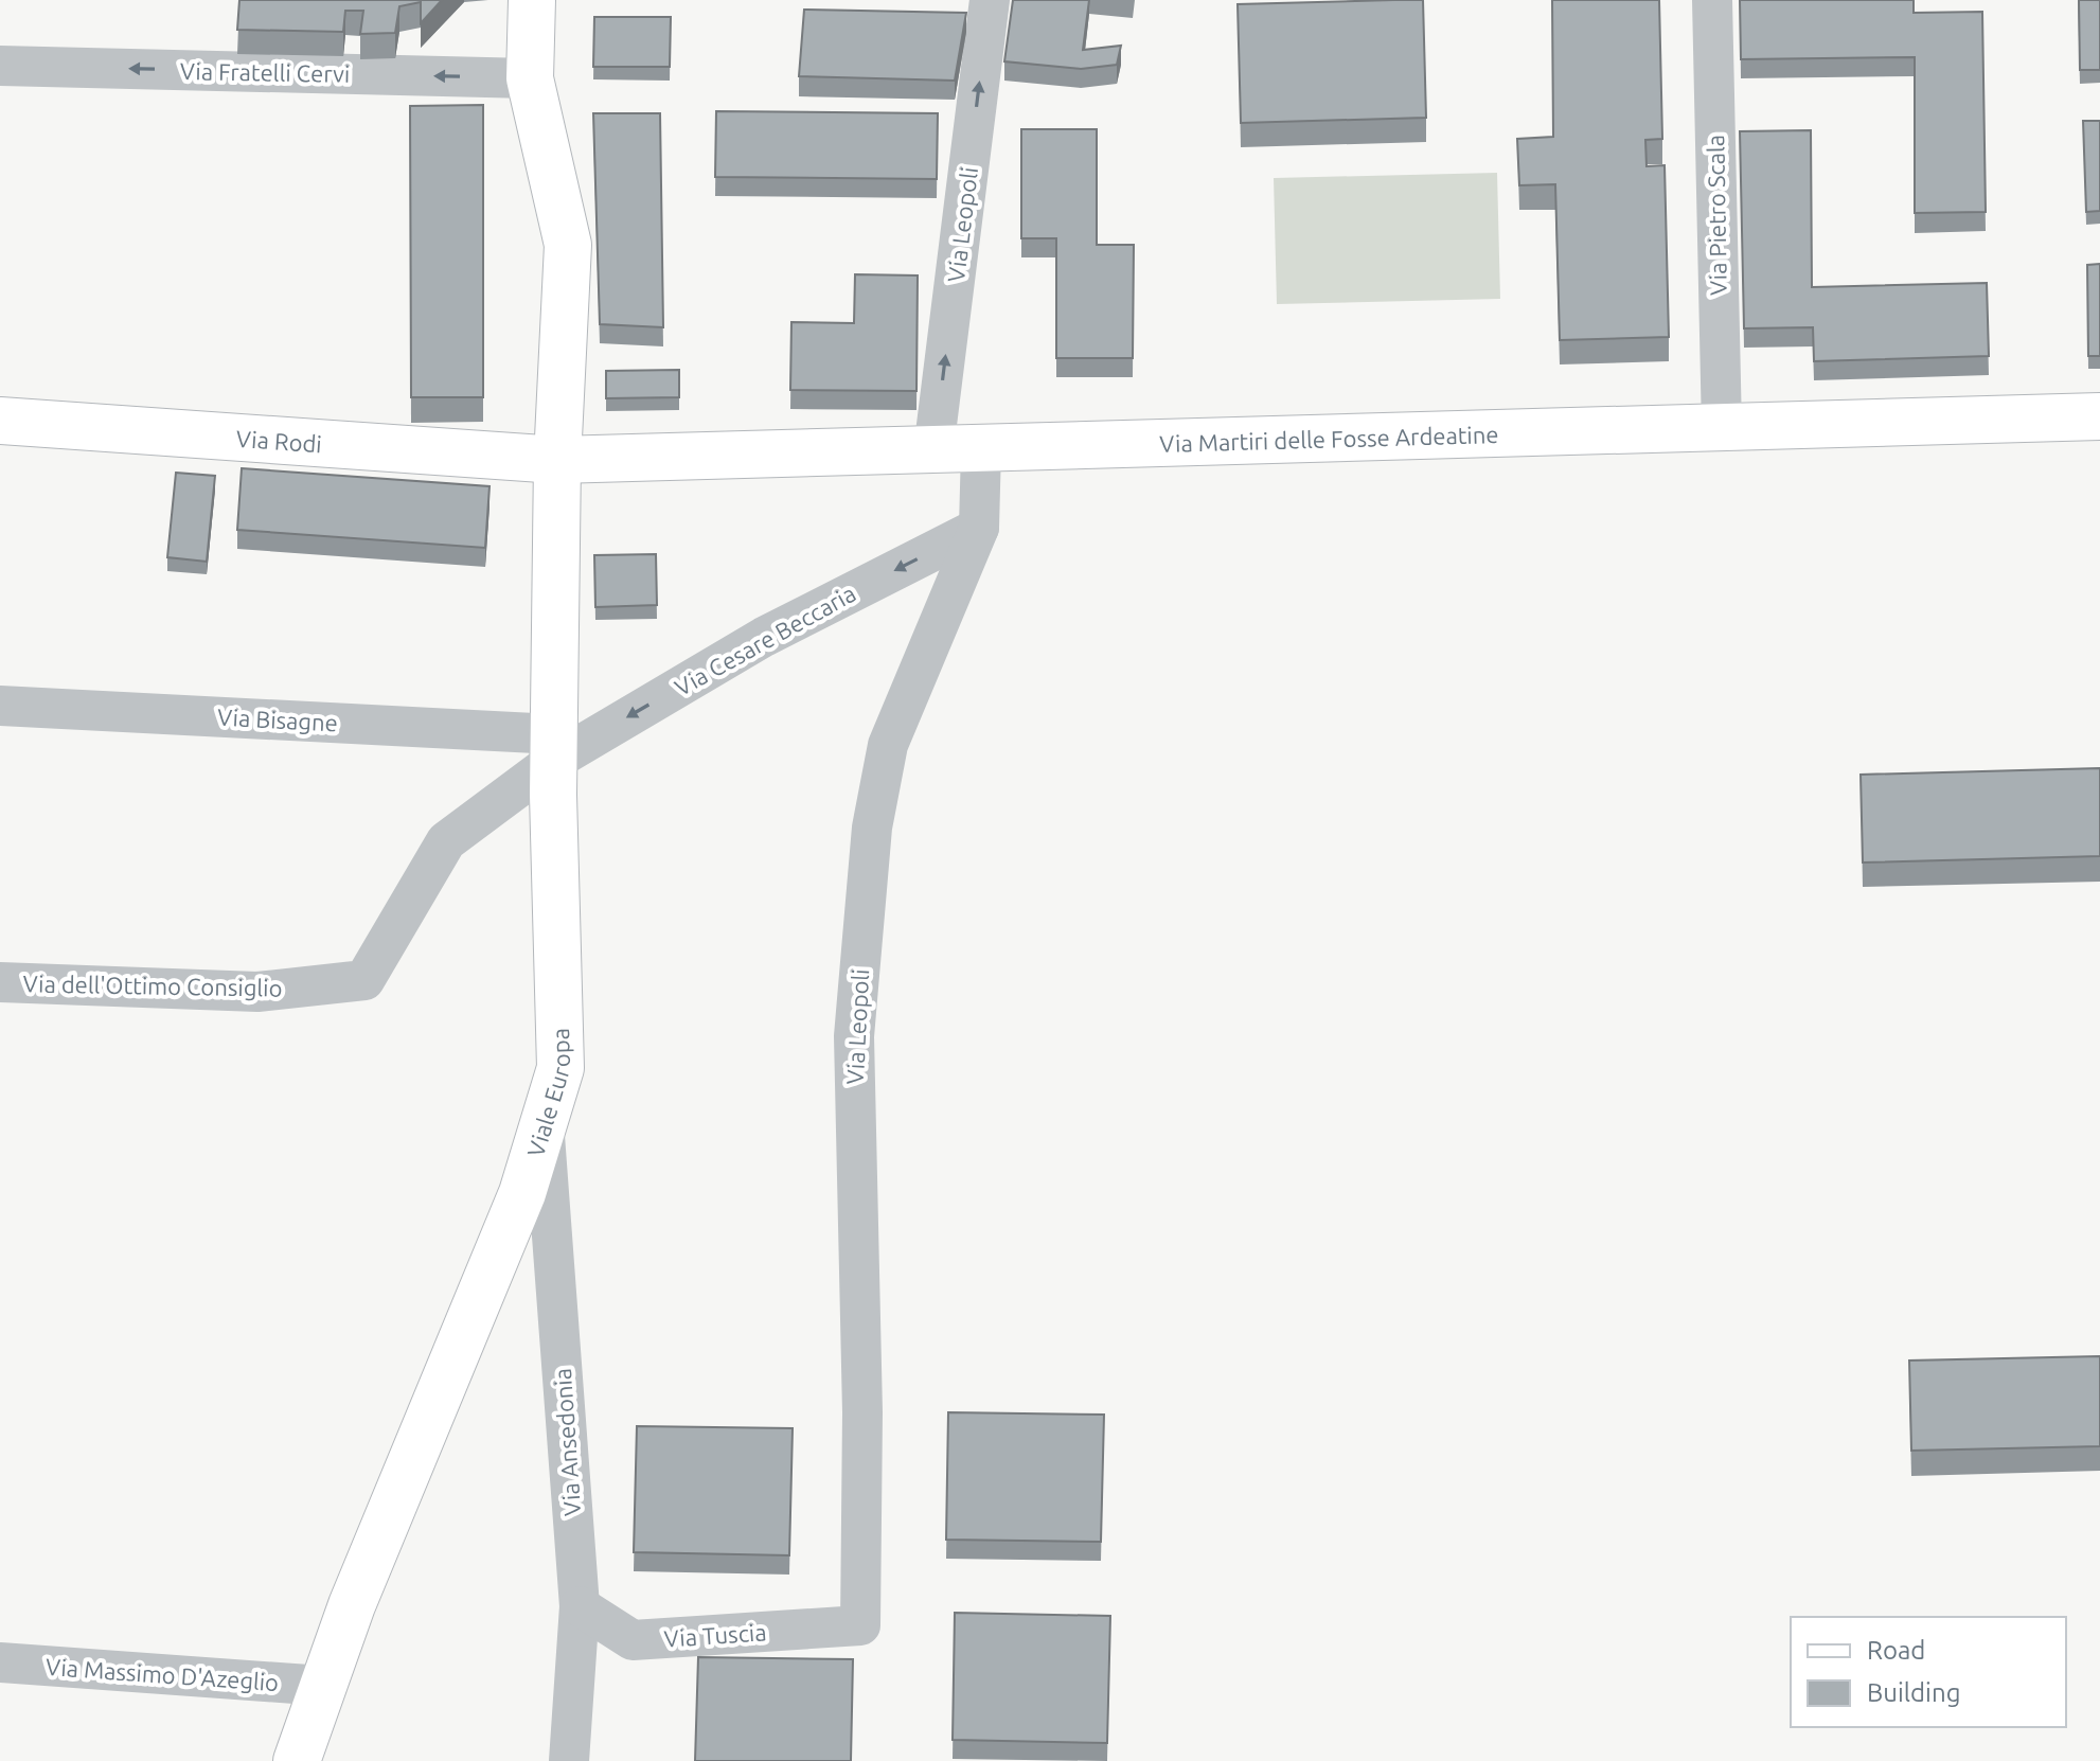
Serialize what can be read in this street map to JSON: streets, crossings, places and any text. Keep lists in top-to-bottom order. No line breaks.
{"streets":{"street":["Via Fratelli Cervi","Via Pietro Scala","Via Leopoli","Via Rodi","Via Martiri delle Fosse Ardeatine","Via Cesare Beccaria","Via Bisagne","Via dell'Ottimo Consiglio","Viale Europa","Via Ansedonia","Via Tuscia","Via Massimo D'Azeglio"]},"crossings":[["Via Fratelli Cervi","Viale Europa"],["Via Pietro Scala","Via Martiri delle Fosse Ardeatine"],["Via Leopoli","Via Martiri delle Fosse Ardeatine"],["Via Leopoli","Via Cesare Beccaria"],["Via Leopoli","Via Tuscia"],["Via Rodi","Via Martiri delle Fosse Ardeatine"],["Via Rodi","Viale Europa"],["Via Martiri delle Fosse Ardeatine","Viale Europa"],["Via Cesare Beccaria","Via Bisagne"],["Via Cesare Beccaria","Via dell'Ottimo Consiglio"],["Via Cesare Beccaria","Viale Europa"],["Via Bisagne","Via dell'Ottimo Consiglio"],["Via Bisagne","Viale Europa"],["Via dell'Ottimo Consiglio","Viale Europa"],["Viale Europa","Via Ansedonia"],["Viale Europa","Via Massimo D'Azeglio"],["Via Ansedonia","Via Tuscia"]],"one_way":["Via Fratelli Cervi","Via Cesare Beccaria"],"legend":["Road","Building"]}
